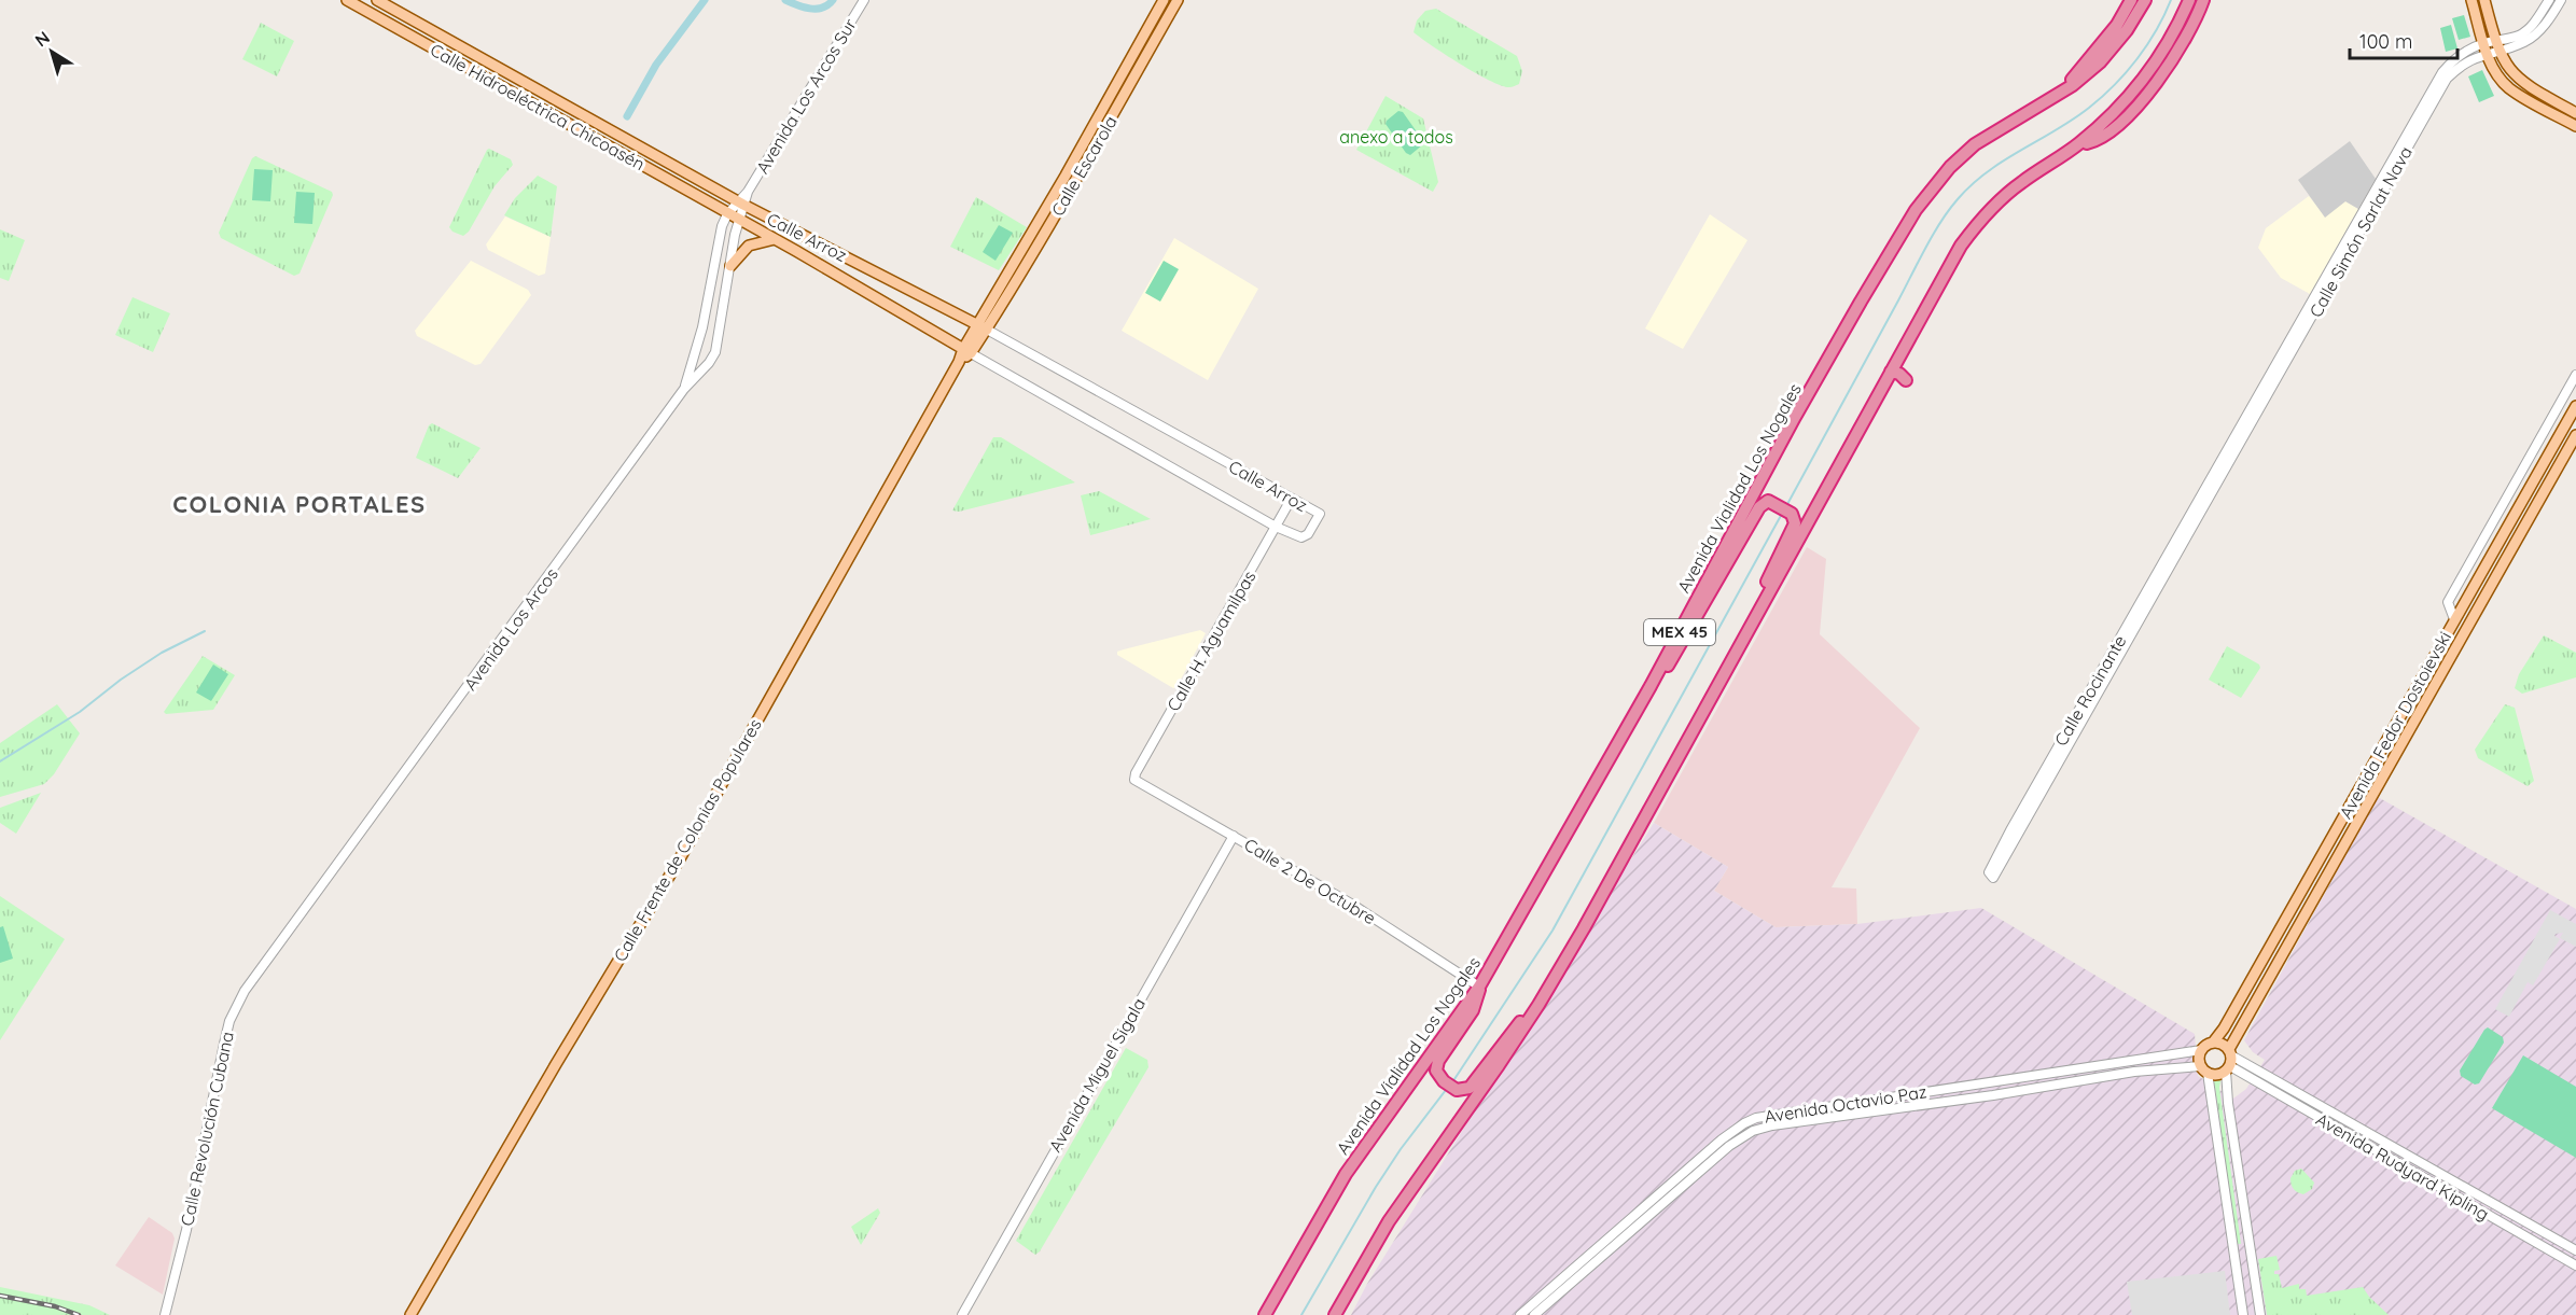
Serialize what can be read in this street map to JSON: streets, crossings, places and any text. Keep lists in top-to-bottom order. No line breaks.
{"streets":{"highway":["Avenida Vialidad Los Nogales","MEX 45"],"main road":["Calle Hidroeléctrica Chicoasén","Calle Escarola","Calle Arroz","Avenida Fedor Dostoievski","Calle Frente de Colonias Populares"],"street":["Avenida Los Arcos Sur","Calle Simón Sarlat Nava","Avenida Los Arcos","Calle H. Aguamilpas","Calle Rocinante","Calle 2 De Octubre","Avenida Miguel Sigala","Avenida Octavio Paz","Calle Revolución Cubana","Avenida Rudyard Kipling"]},"crossings":[["Avenida Los Arcos Sur","Calle Hidroeléctrica Chicoasén"],["Avenida Los Arcos Sur","Calle Arroz"],["Avenida Los Arcos Sur","Avenida Los Arcos"],["Calle Hidroeléctrica Chicoasén","Calle Arroz"],["Calle Hidroeléctrica Chicoasén","Avenida Los Arcos"],["Calle Escarola","Calle Arroz"],["Calle Escarola","Calle Frente de Colonias Populares"],["Calle Simón Sarlat Nava","Calle Rocinante"],["Calle Arroz","Avenida Los Arcos"],["Calle Arroz","Calle H. Aguamilpas"],["Calle Arroz","Calle Frente de Colonias Populares"],["Avenida Vialidad Los Nogales","Calle 2 De Octubre"],["Avenida Los Arcos","Calle Revolución Cubana"],["Calle H. Aguamilpas","Calle 2 De Octubre"],["Avenida Fedor Dostoievski","Avenida Octavio Paz"],["Avenida Fedor Dostoievski","Avenida Rudyard Kipling"],["Calle 2 De Octubre","Avenida Miguel Sigala"],["Avenida Octavio Paz","Avenida Rudyard Kipling"]],"districts":["COLONIA PORTALES"],"parks":["anexo a todos"],"scale_bar":"100 m","north":"top left"}
